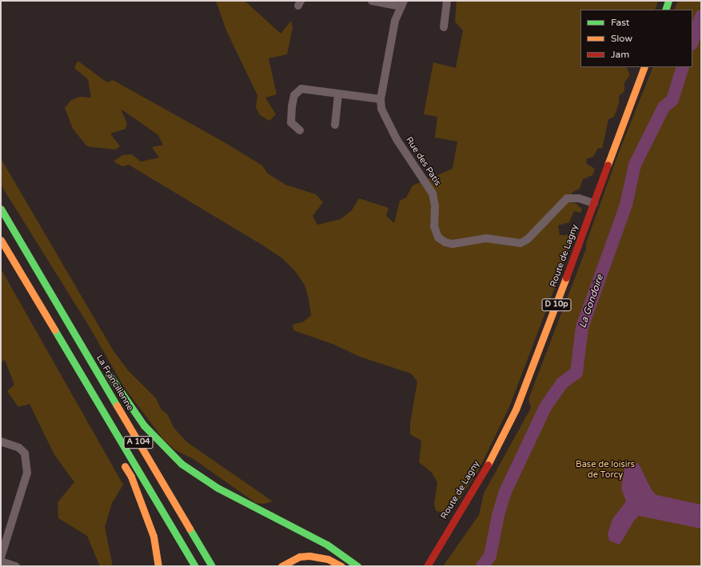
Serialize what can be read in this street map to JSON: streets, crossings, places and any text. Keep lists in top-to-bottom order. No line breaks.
{"streets":{"main road":["Route de Lagny","D 10p","La Francilienne","A 104"],"street":["Rue des Patis"]},"crossings":[["Rue des Patis","Route de Lagny"],["Route de Lagny","D 10p"]],"water":["La Gondoire"],"parks":["Base de loisirs de Torcy"],"legend":["Fast","Slow","Jam"]}
